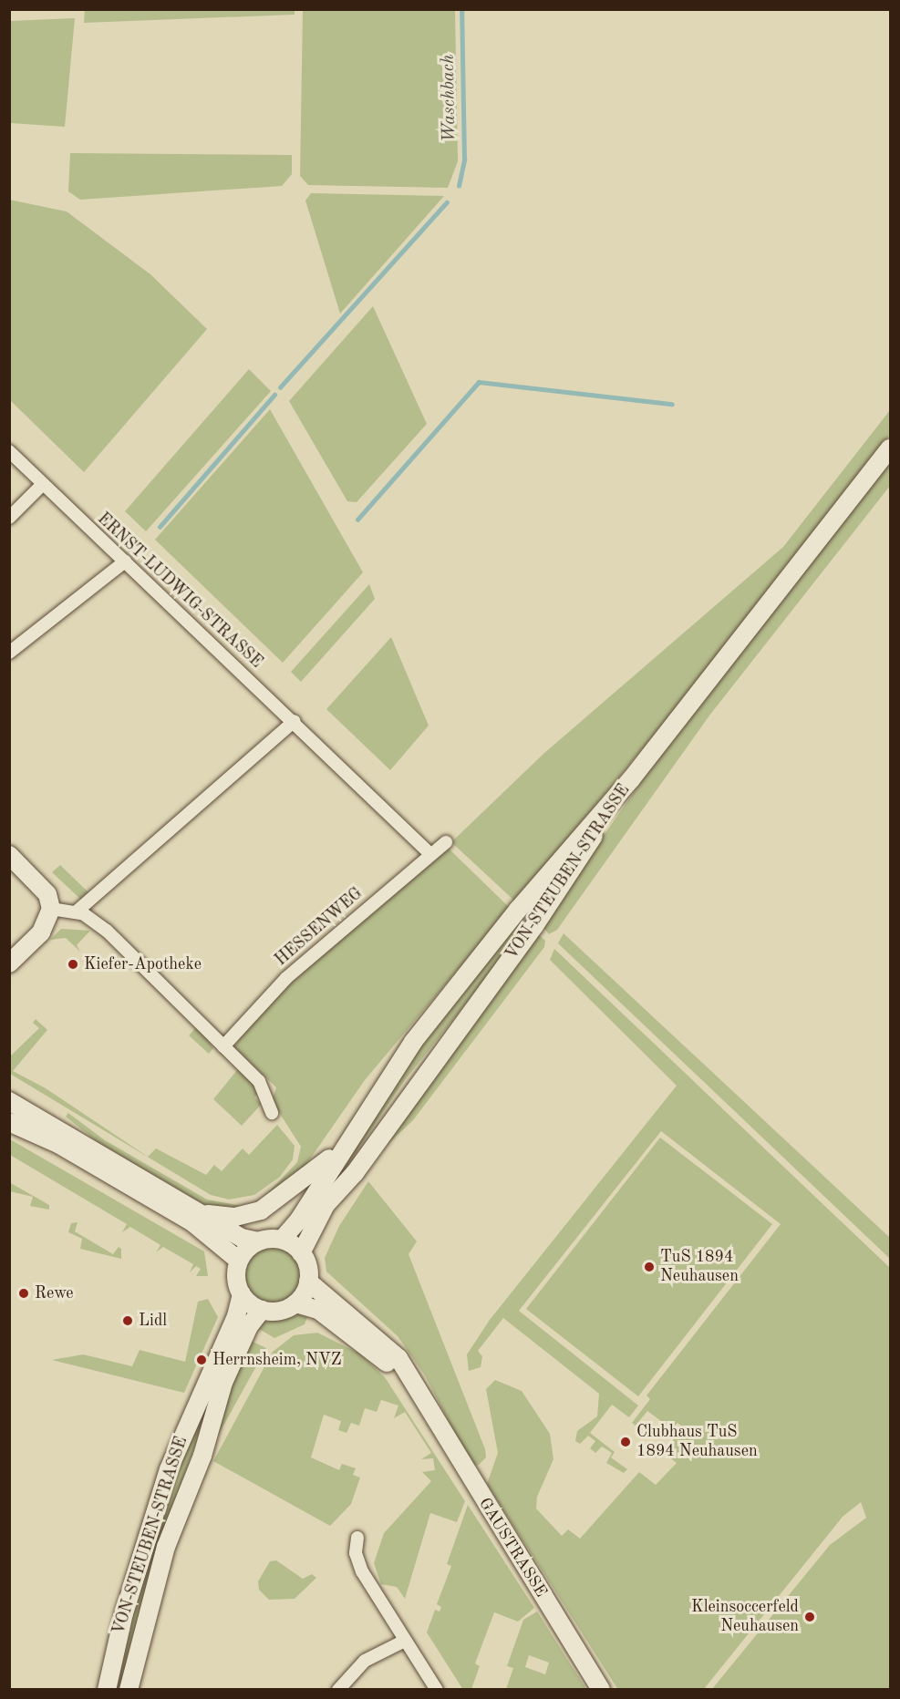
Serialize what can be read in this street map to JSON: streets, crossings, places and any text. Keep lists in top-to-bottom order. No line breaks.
{"streets":{"street":["ERNST-LUDWIG-STRASSE","VON-STEUBEN-STRASSE","HESSENWEG","GAUSTRASSE"]},"crossings":[["ERNST-LUDWIG-STRASSE","HESSENWEG"],["VON-STEUBEN-STRASSE","GAUSTRASSE"]],"water":["Waschbach"],"places":["Kiefer-Apotheke","TuS 1894 Neuhausen","Rewe","Lidl","Herrnsheim, NVZ","Clubhaus TuS 1894 Neuhausen","Kleinsoccerfeld Neuhausen"]}
